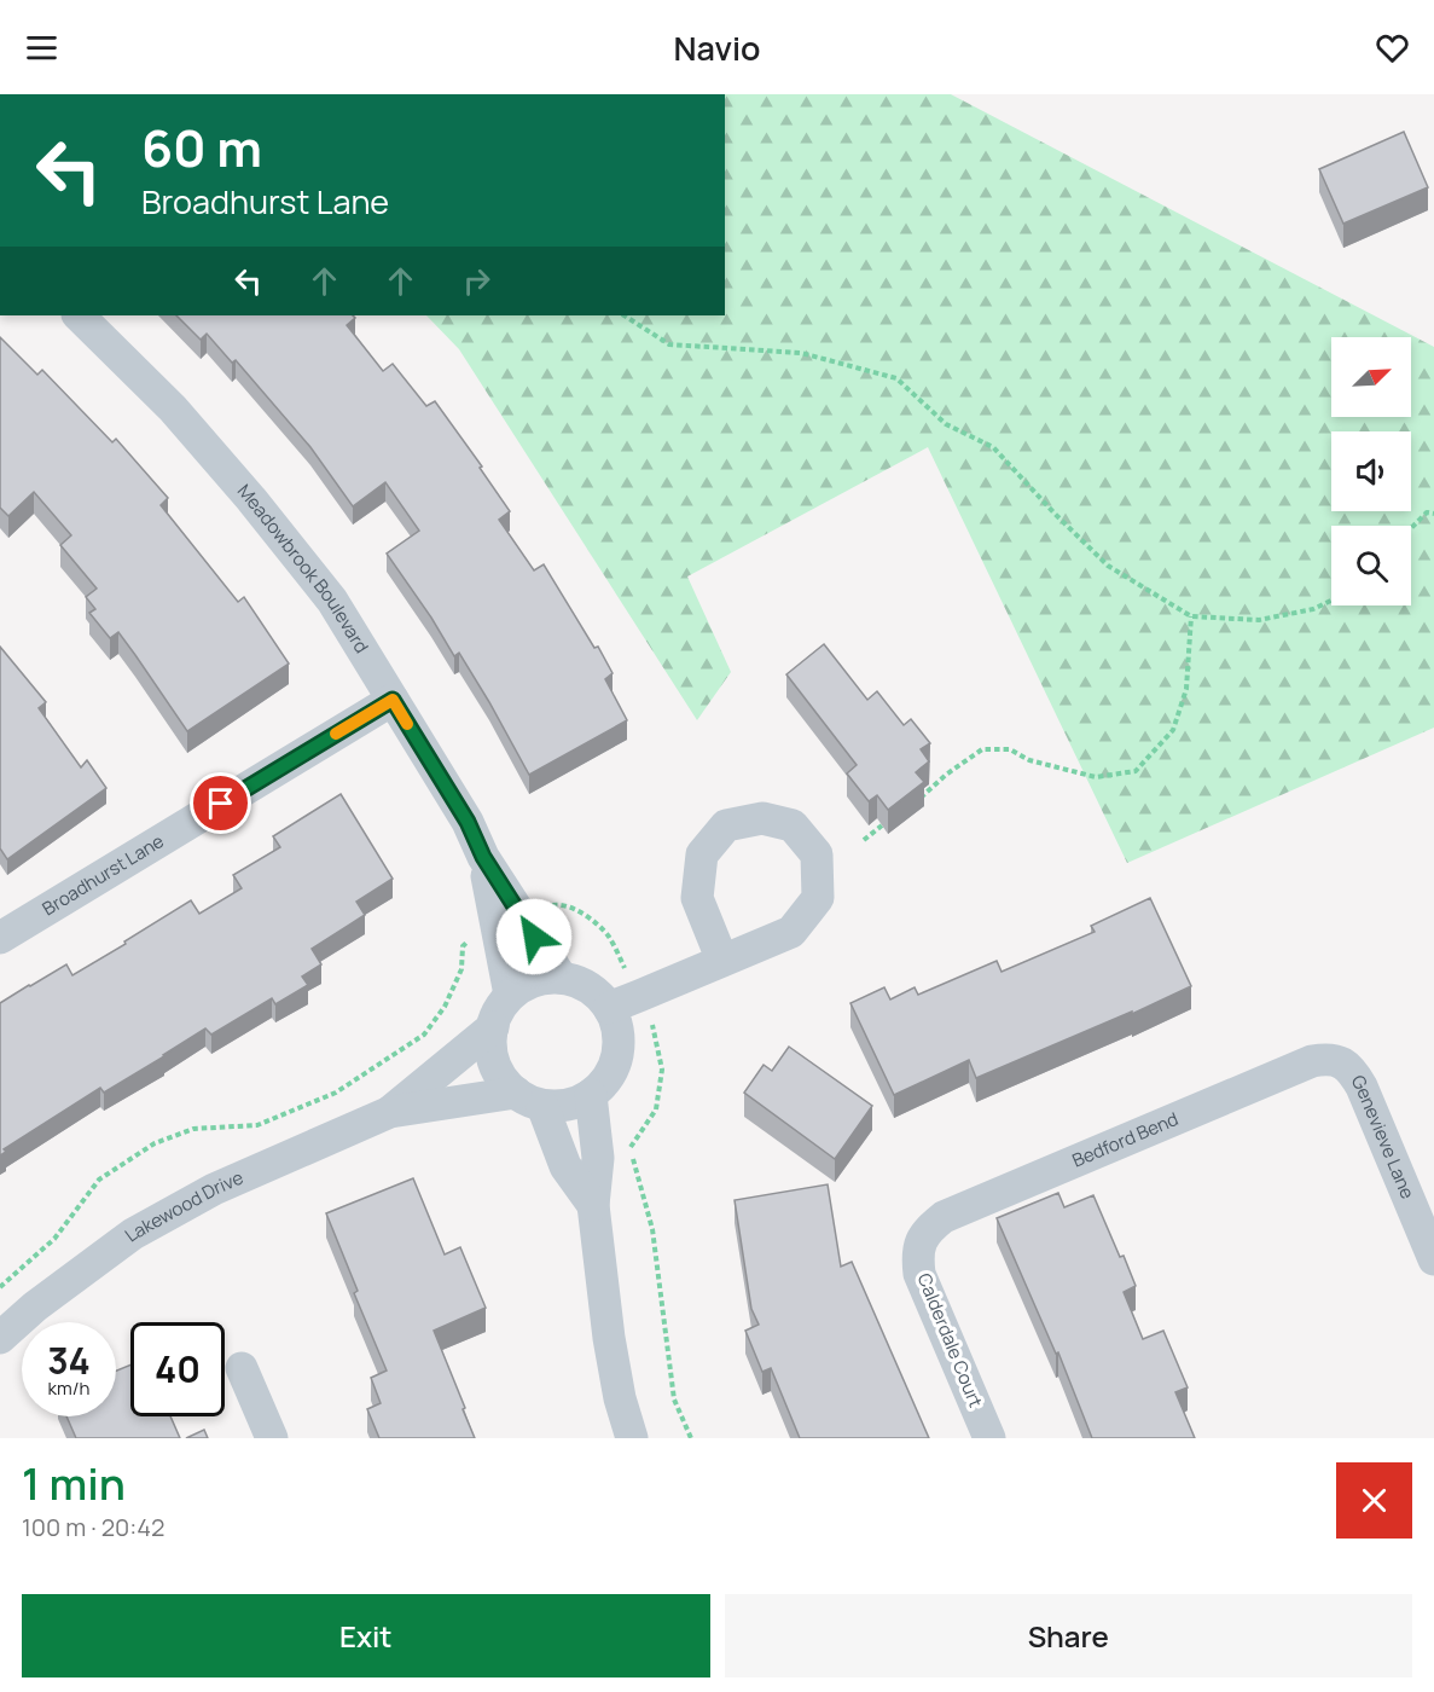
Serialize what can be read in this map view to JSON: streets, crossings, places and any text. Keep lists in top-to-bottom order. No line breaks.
{"streets":{"street":["Meadowbrook Boulevard","Broadhurst Lane","Genevieve Lane","Bedford Bend","Lakewood Drive","Calderdale Court"]},"crossings":[["Meadowbrook Boulevard","Broadhurst Lane"],["Meadowbrook Boulevard","Lakewood Drive"],["Genevieve Lane","Bedford Bend"],["Bedford Bend","Calderdale Court"]],"north":"top right","page":{"header":"Navio","turn":["60 m","Broadhurst Lane"],"speed":"34 km/h","limit":"40","heading":["1 min","100 m · 20:42"],"buttons":["Exit","Share"]}}
